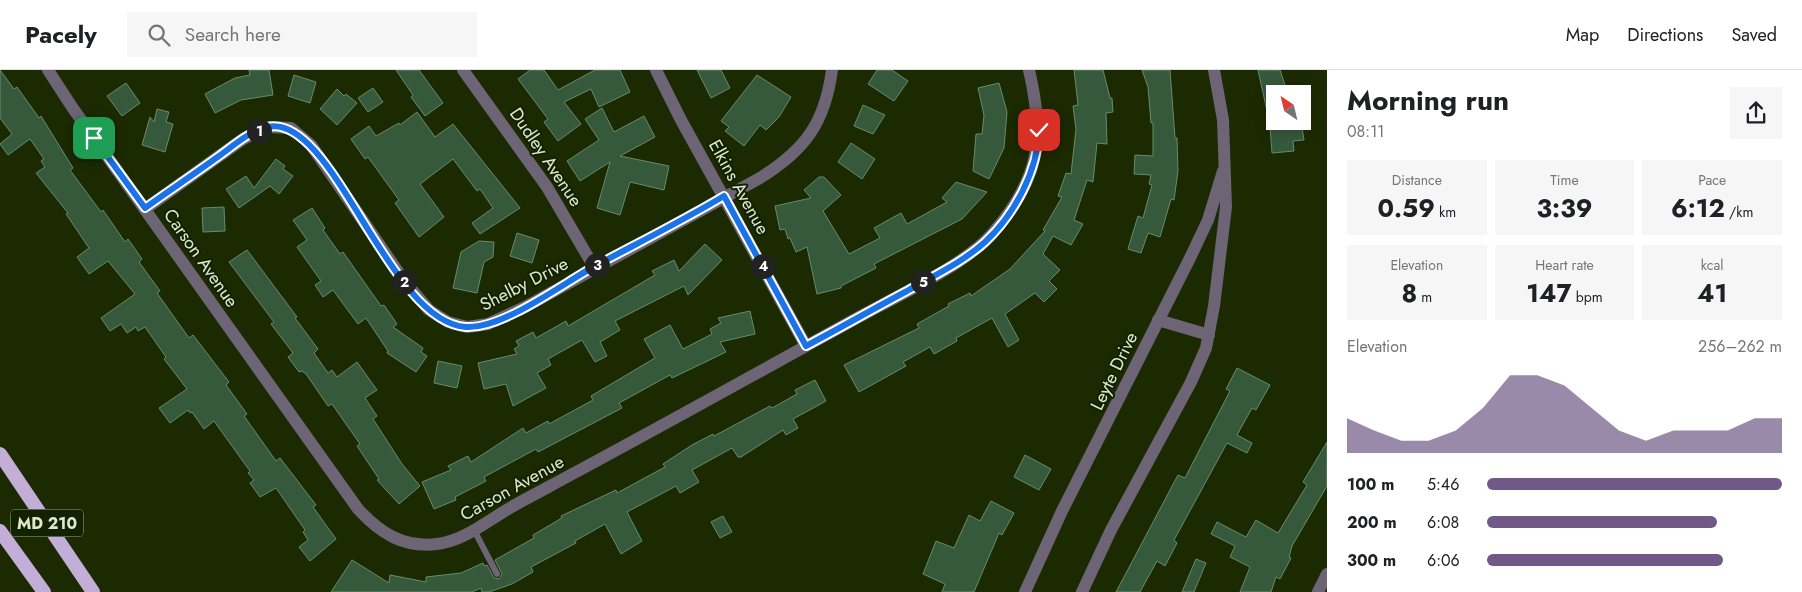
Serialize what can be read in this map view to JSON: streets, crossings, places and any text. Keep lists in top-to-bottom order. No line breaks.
{"streets":{"highway":["MD 210"],"street":["Dudley Avenue","Elkins Avenue","Carson Avenue","Shelby Drive","Leyte Drive"]},"crossings":[["Dudley Avenue","Shelby Drive"],["Elkins Avenue","Carson Avenue"],["Elkins Avenue","Shelby Drive"],["Carson Avenue","Shelby Drive"]],"north":"top left","page":{"header":"Pacely","search":"Search here","nav":["Map","Directions","Saved"],"heading":["Morning run","08:11"],"pins":["1","3","4","2","5"],"stats":[["Distance","0.59 km"],["Time","3:39"],["Pace","6:12 /km"],["Elevation","8 m"],["Heart rate","147 bpm"],["kcal","41"]],"chart":["Elevation","256–262 m"],"list":[{"name":"100 m","note":"5:46"},{"name":"200 m","note":"6:08"},{"name":"300 m","note":"6:06"}]}}
